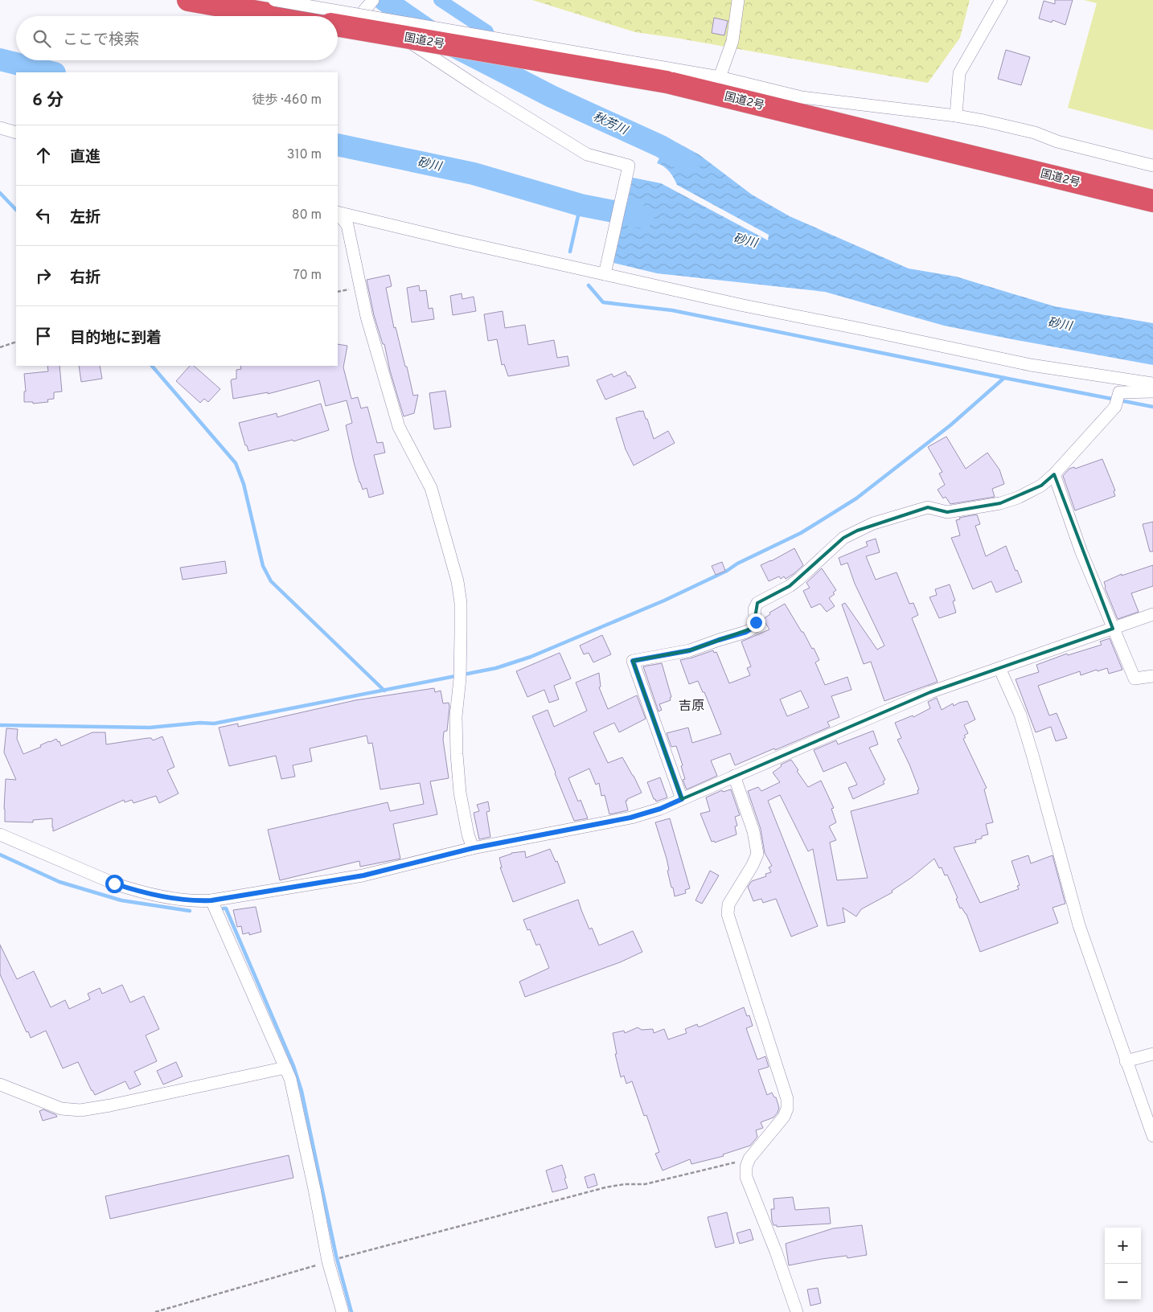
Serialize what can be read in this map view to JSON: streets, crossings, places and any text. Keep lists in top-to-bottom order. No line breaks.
{"streets":{"highway":["国道2号"]},"districts":["吉原"],"water":["秋芳川","砂川"],"page":{"search":"ここで検索","heading":["6 分","徒歩 · 460 m"],"list":[["直進","310 m"],["左折","80 m"],["右折","70 m"],"目的地に到着"],"map_buttons":["+","−"]}}
